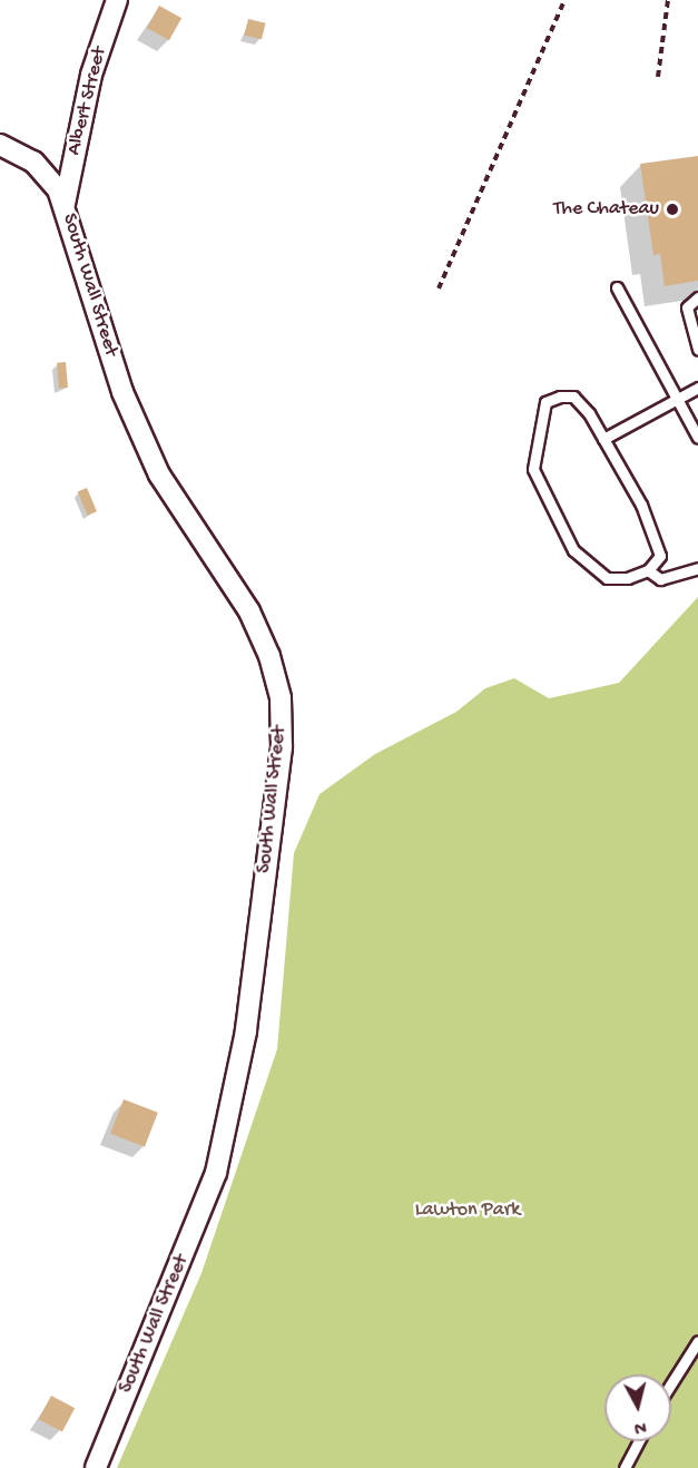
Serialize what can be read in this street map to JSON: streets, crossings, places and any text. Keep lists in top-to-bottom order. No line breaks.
{"streets":{"street":["Albert Street","South Wall Street"]},"crossings":[["Albert Street","South Wall Street"]],"parks":["Lawton Park"],"places":["The Chateau"],"north":"bottom"}
